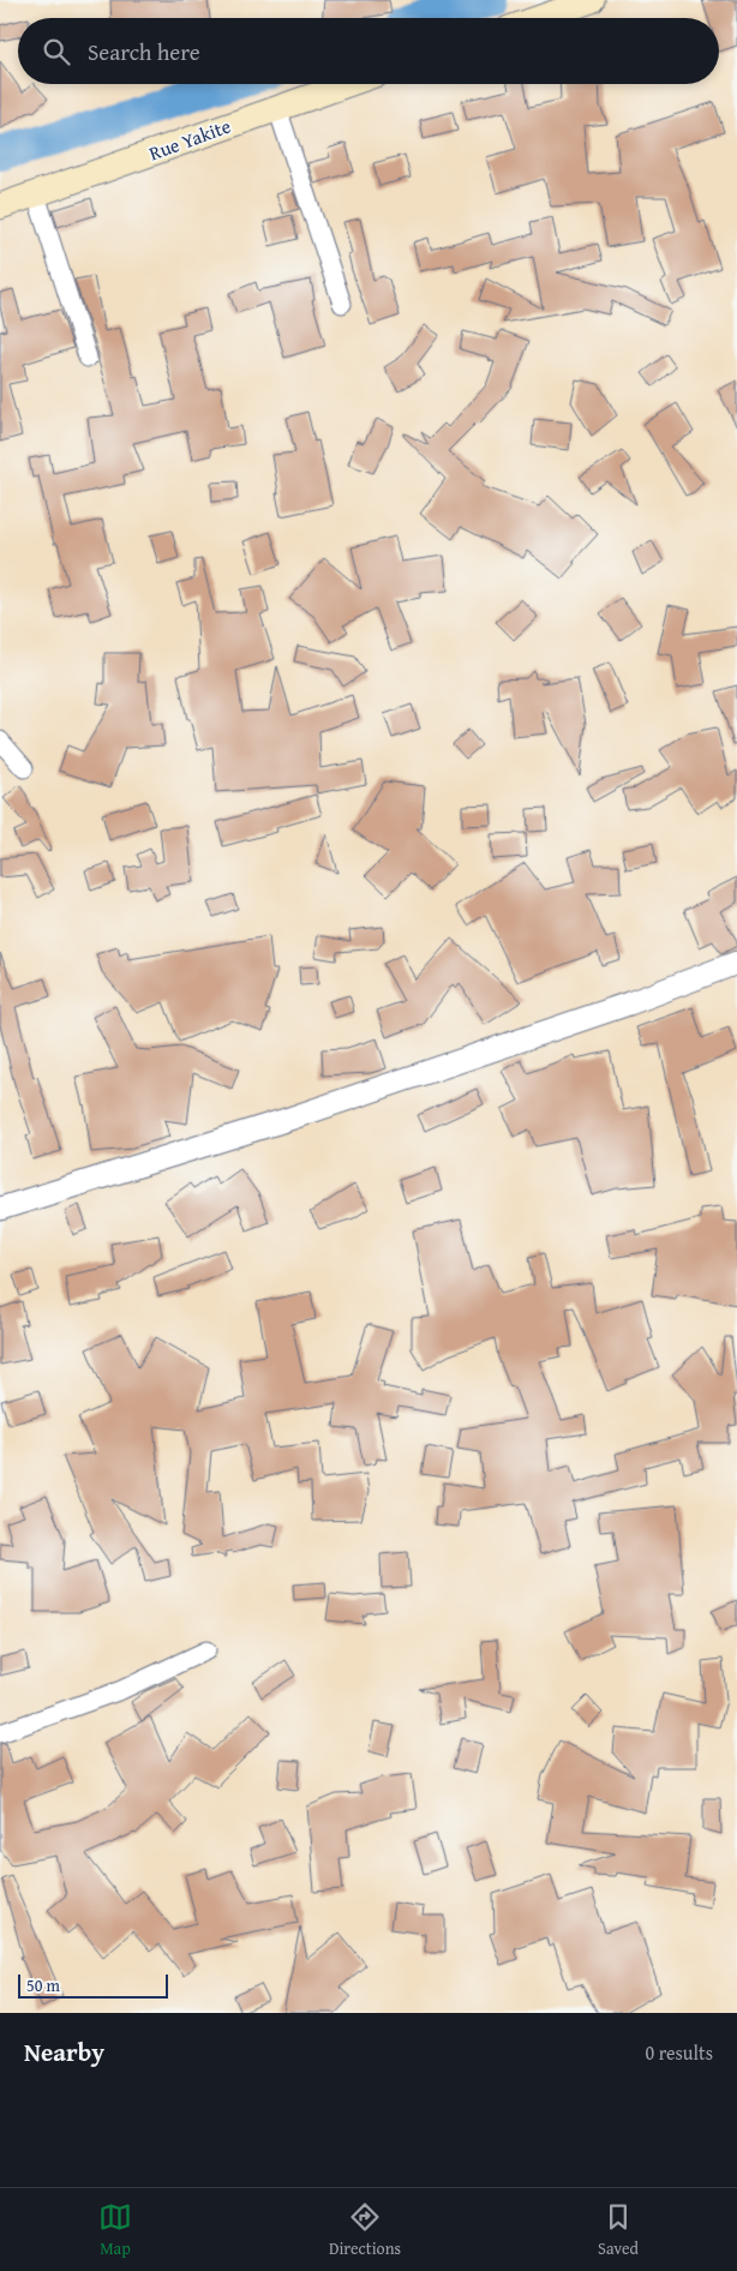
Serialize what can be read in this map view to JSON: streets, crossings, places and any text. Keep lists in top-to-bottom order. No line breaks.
{"streets":{"main road":["Rue Yakite"]},"scale_bar":"50 m","page":{"search":"Search here","scale":"50 m","heading":["Nearby","0 results"],"nav":["Map","Directions","Saved"]}}
